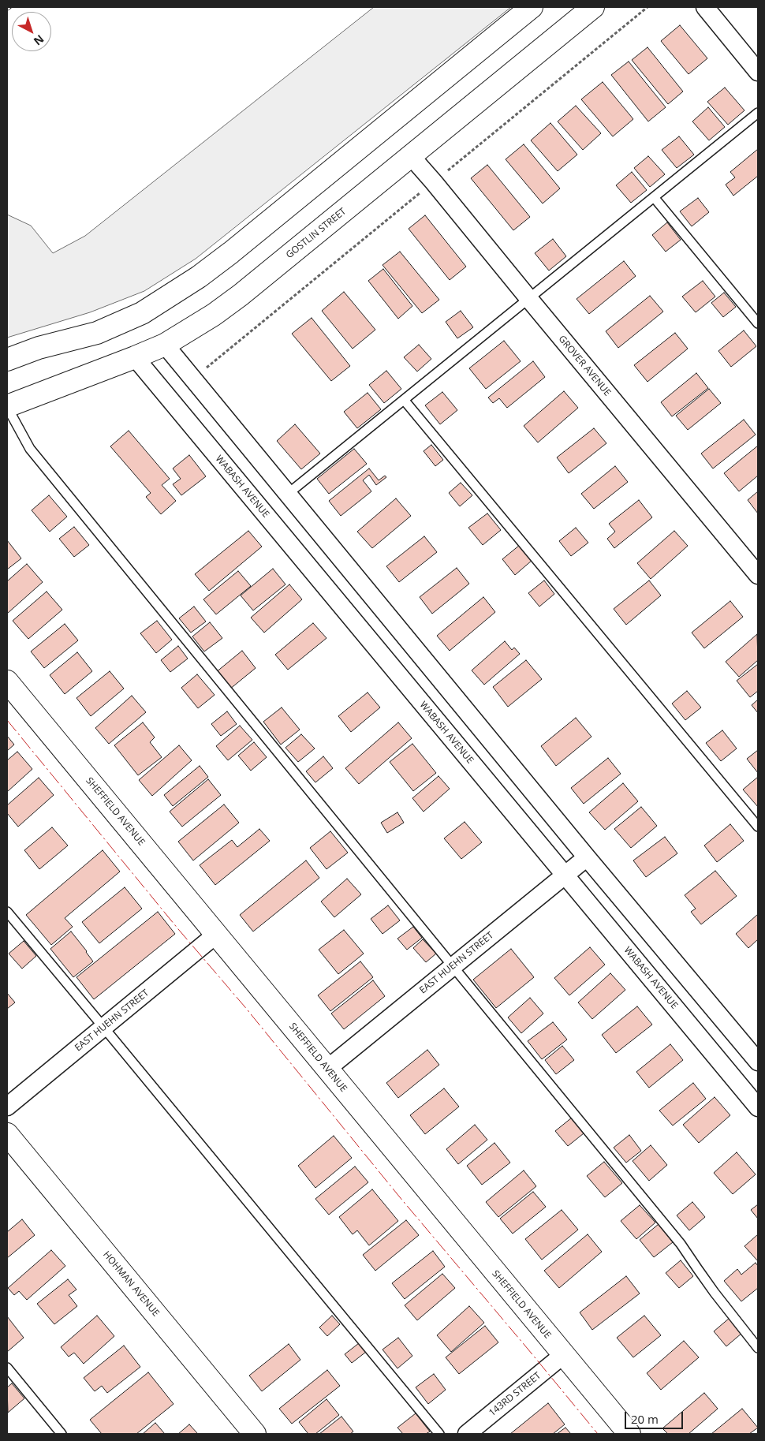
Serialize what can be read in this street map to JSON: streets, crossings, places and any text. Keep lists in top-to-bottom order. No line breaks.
{"streets":{"main road":["GOSTLIN STREET","SHEFFIELD AVENUE","HOHMAN AVENUE"],"street":["GROVER AVENUE","WABASH AVENUE","EAST HUEHN STREET","143RD STREET"]},"crossings":[["GOSTLIN STREET","GROVER AVENUE"],["GOSTLIN STREET","WABASH AVENUE"],["WABASH AVENUE","EAST HUEHN STREET"],["SHEFFIELD AVENUE","EAST HUEHN STREET"],["SHEFFIELD AVENUE","143RD STREET"]],"scale_bar":"20 m","north":"bottom right"}
